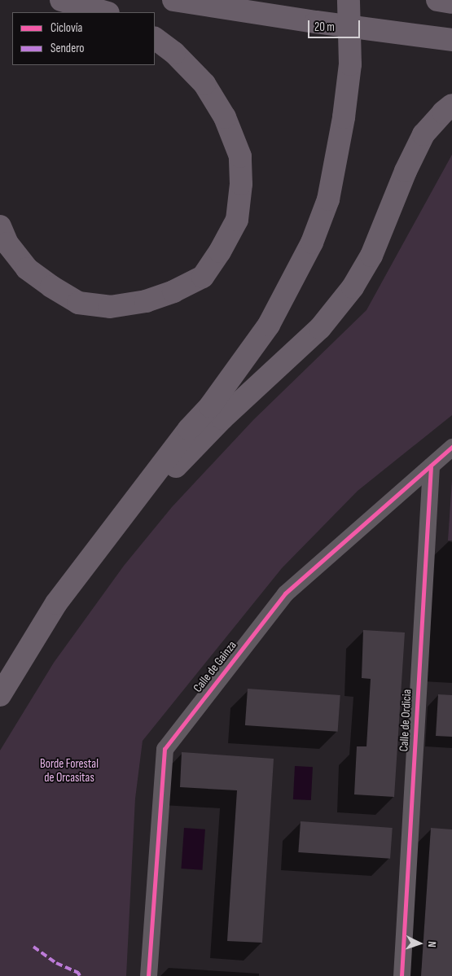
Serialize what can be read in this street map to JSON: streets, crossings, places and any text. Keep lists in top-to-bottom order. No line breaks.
{"streets":{"street":["Calle de Gainza","Calle de Ordicia"]},"crossings":[["Calle de Gainza","Calle de Ordicia"]],"parks":["Borde Forestal de Orcasitas"],"legend":["Ciclovía","Sendero"],"scale_bar":"20 m","north":"right"}
